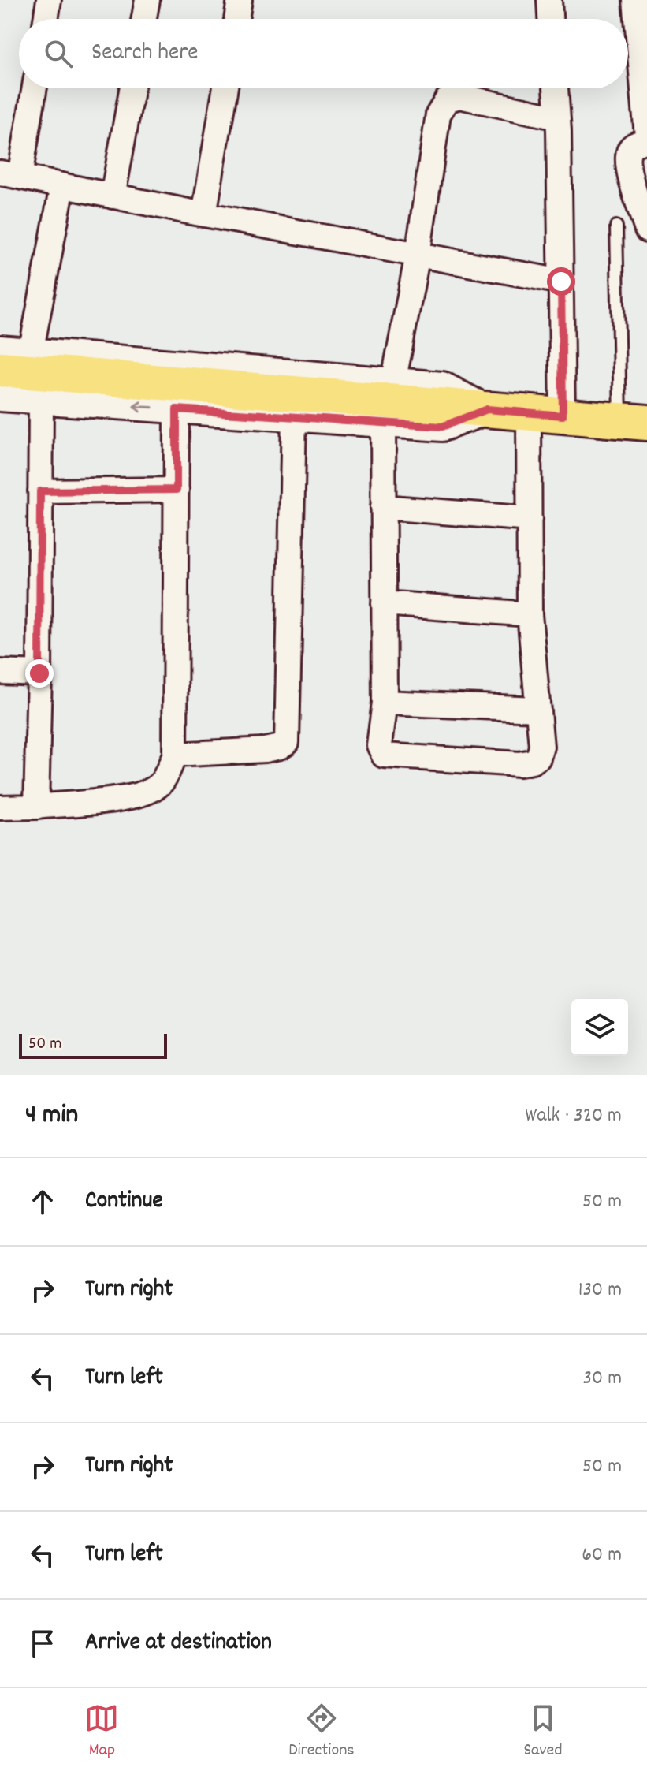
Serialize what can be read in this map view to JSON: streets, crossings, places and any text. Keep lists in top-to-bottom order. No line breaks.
{"scale_bar":"50 m","page":{"search":"Search here","scale":"50 m","heading":["4 min","Walk · 320 m"],"list":[["Continue","50 m"],["Turn right","130 m"],["Turn left","30 m"],["Turn right","50 m"],["Turn left","60 m"],"Arrive at destination"],"nav":["Map","Directions","Saved"]}}
